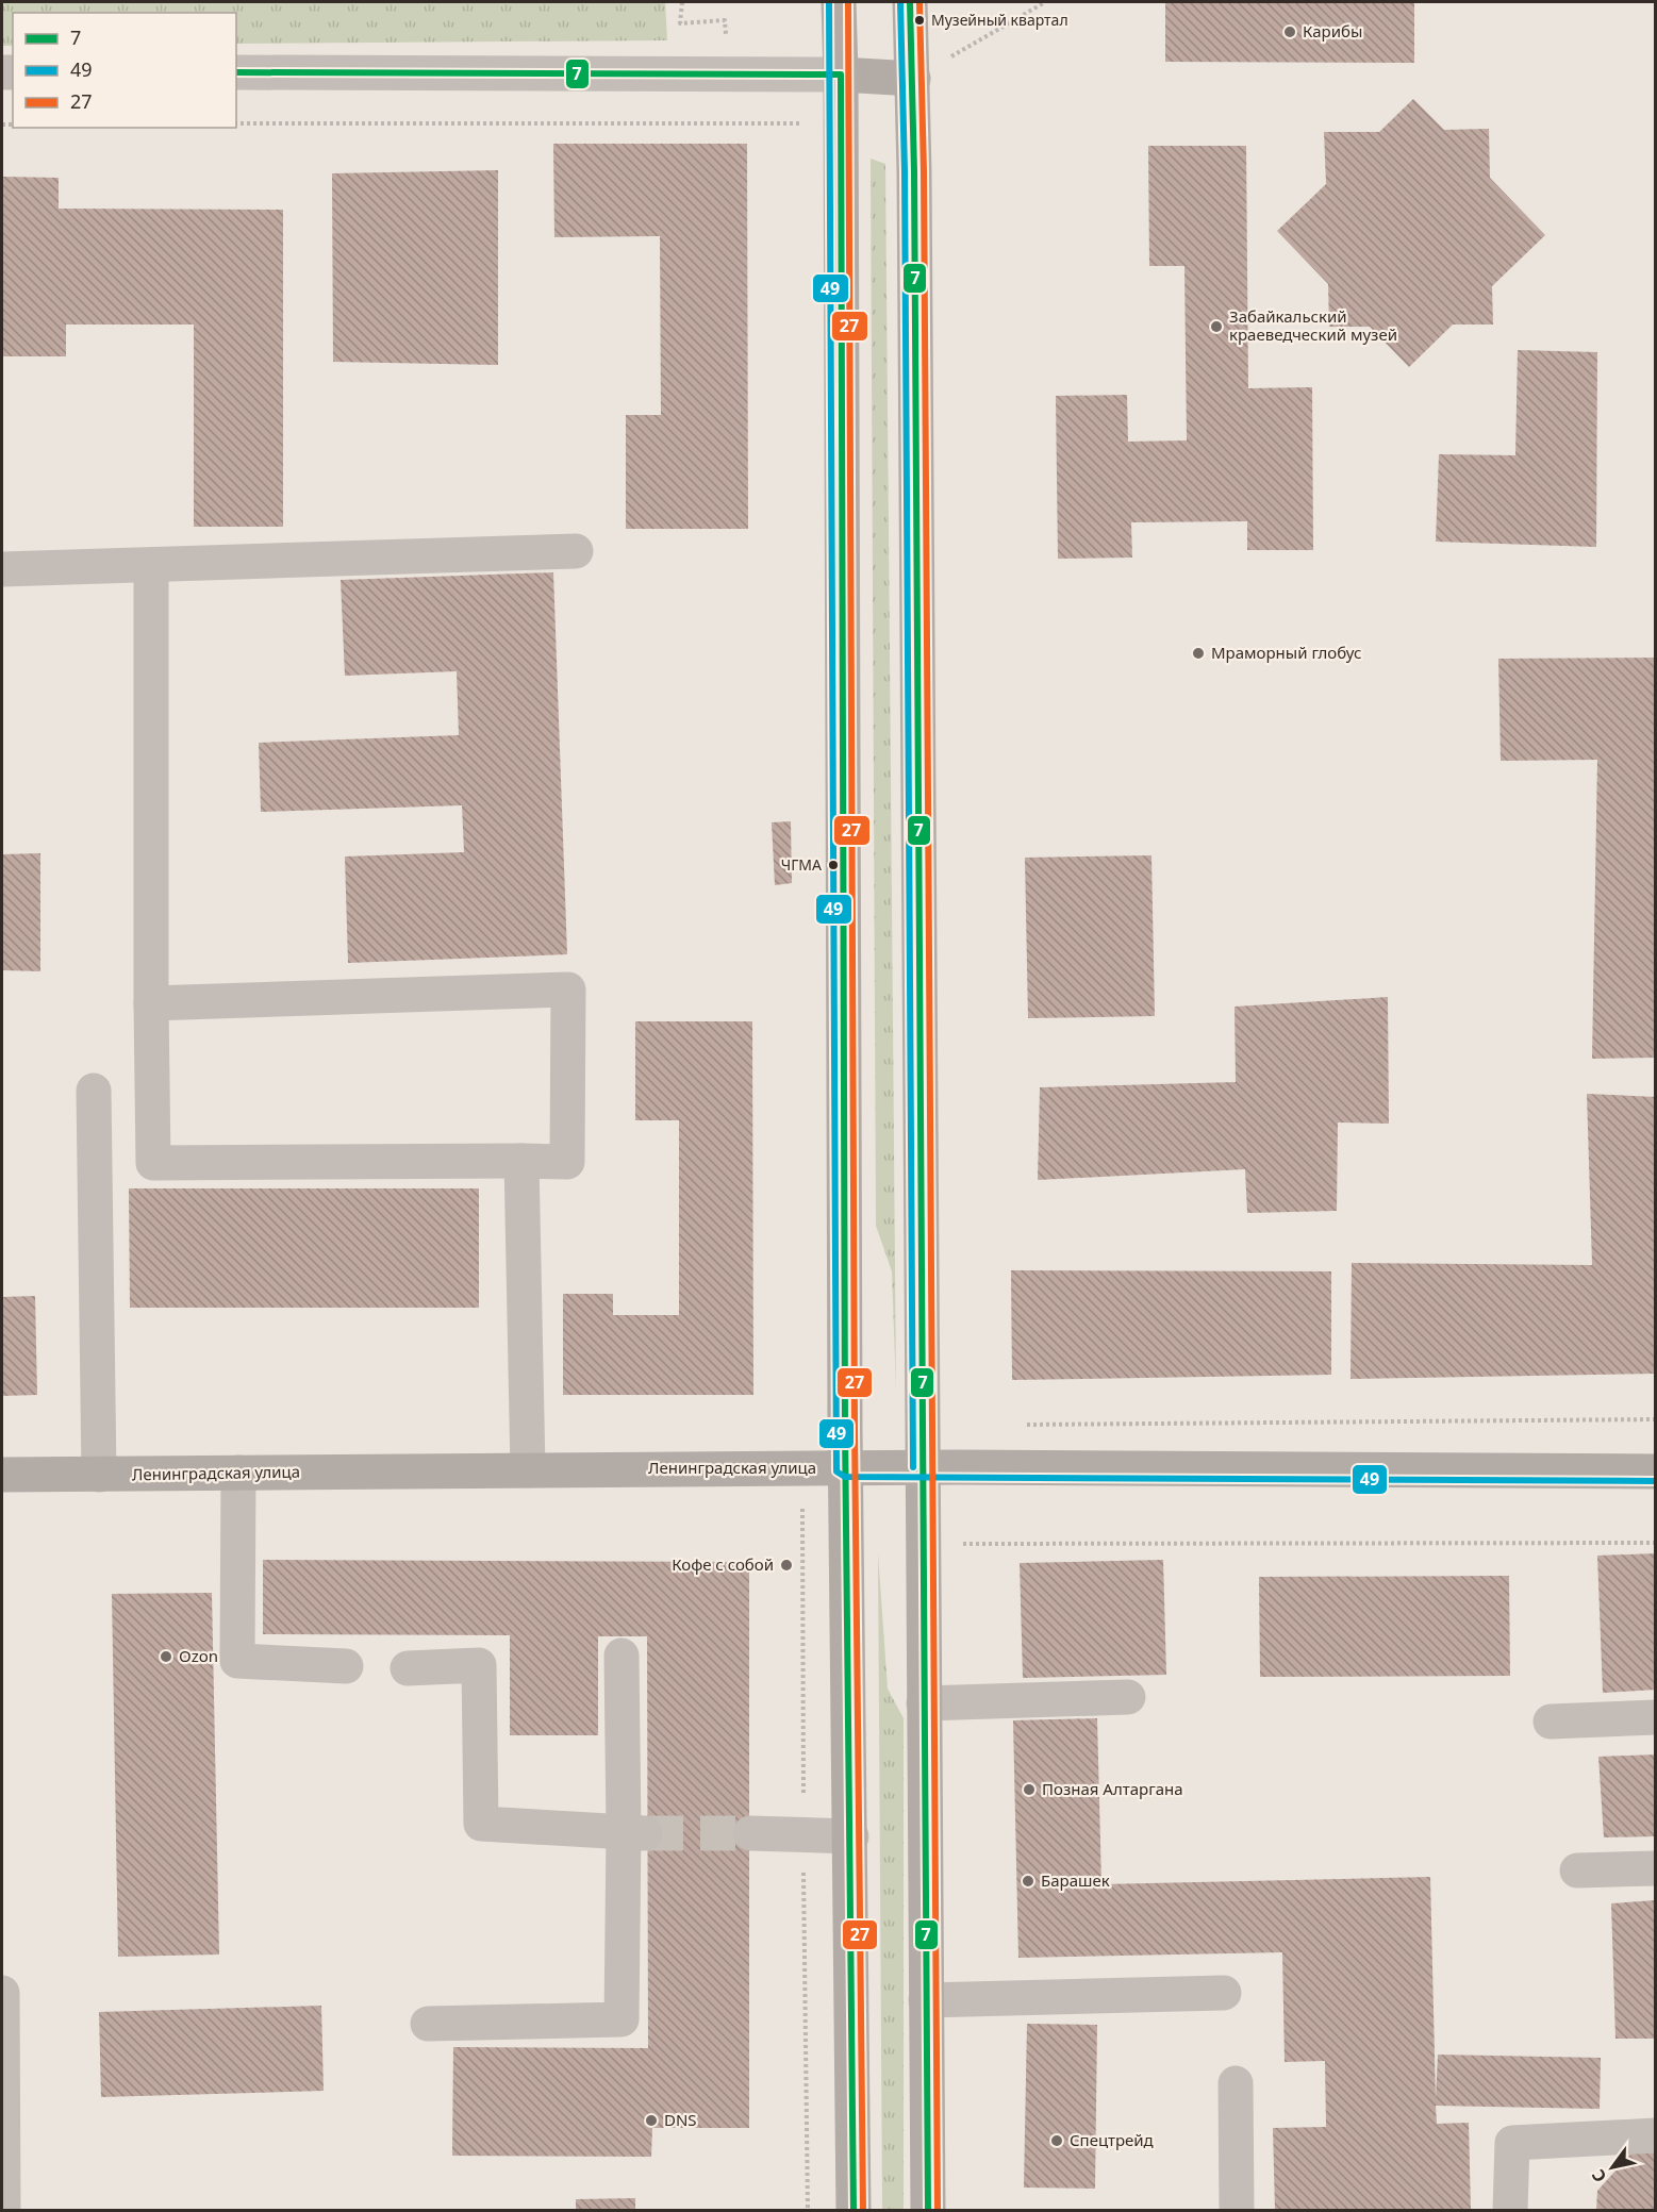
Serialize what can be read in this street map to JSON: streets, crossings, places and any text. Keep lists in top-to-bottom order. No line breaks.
{"streets":{"main road":["Ленинградская улица"]},"places":["Музейный квартал","Карибы","Забайкальский краеведческий музей","Мраморный глобус","ЧГМА","Кофе с собой","Ozon","Позная Алтаргана","Барашек","DNS","Спецтрейд"],"lines":["transit line 7","transit line 49","transit line 27"],"legend":["7","49","27"],"north":"bottom left"}
